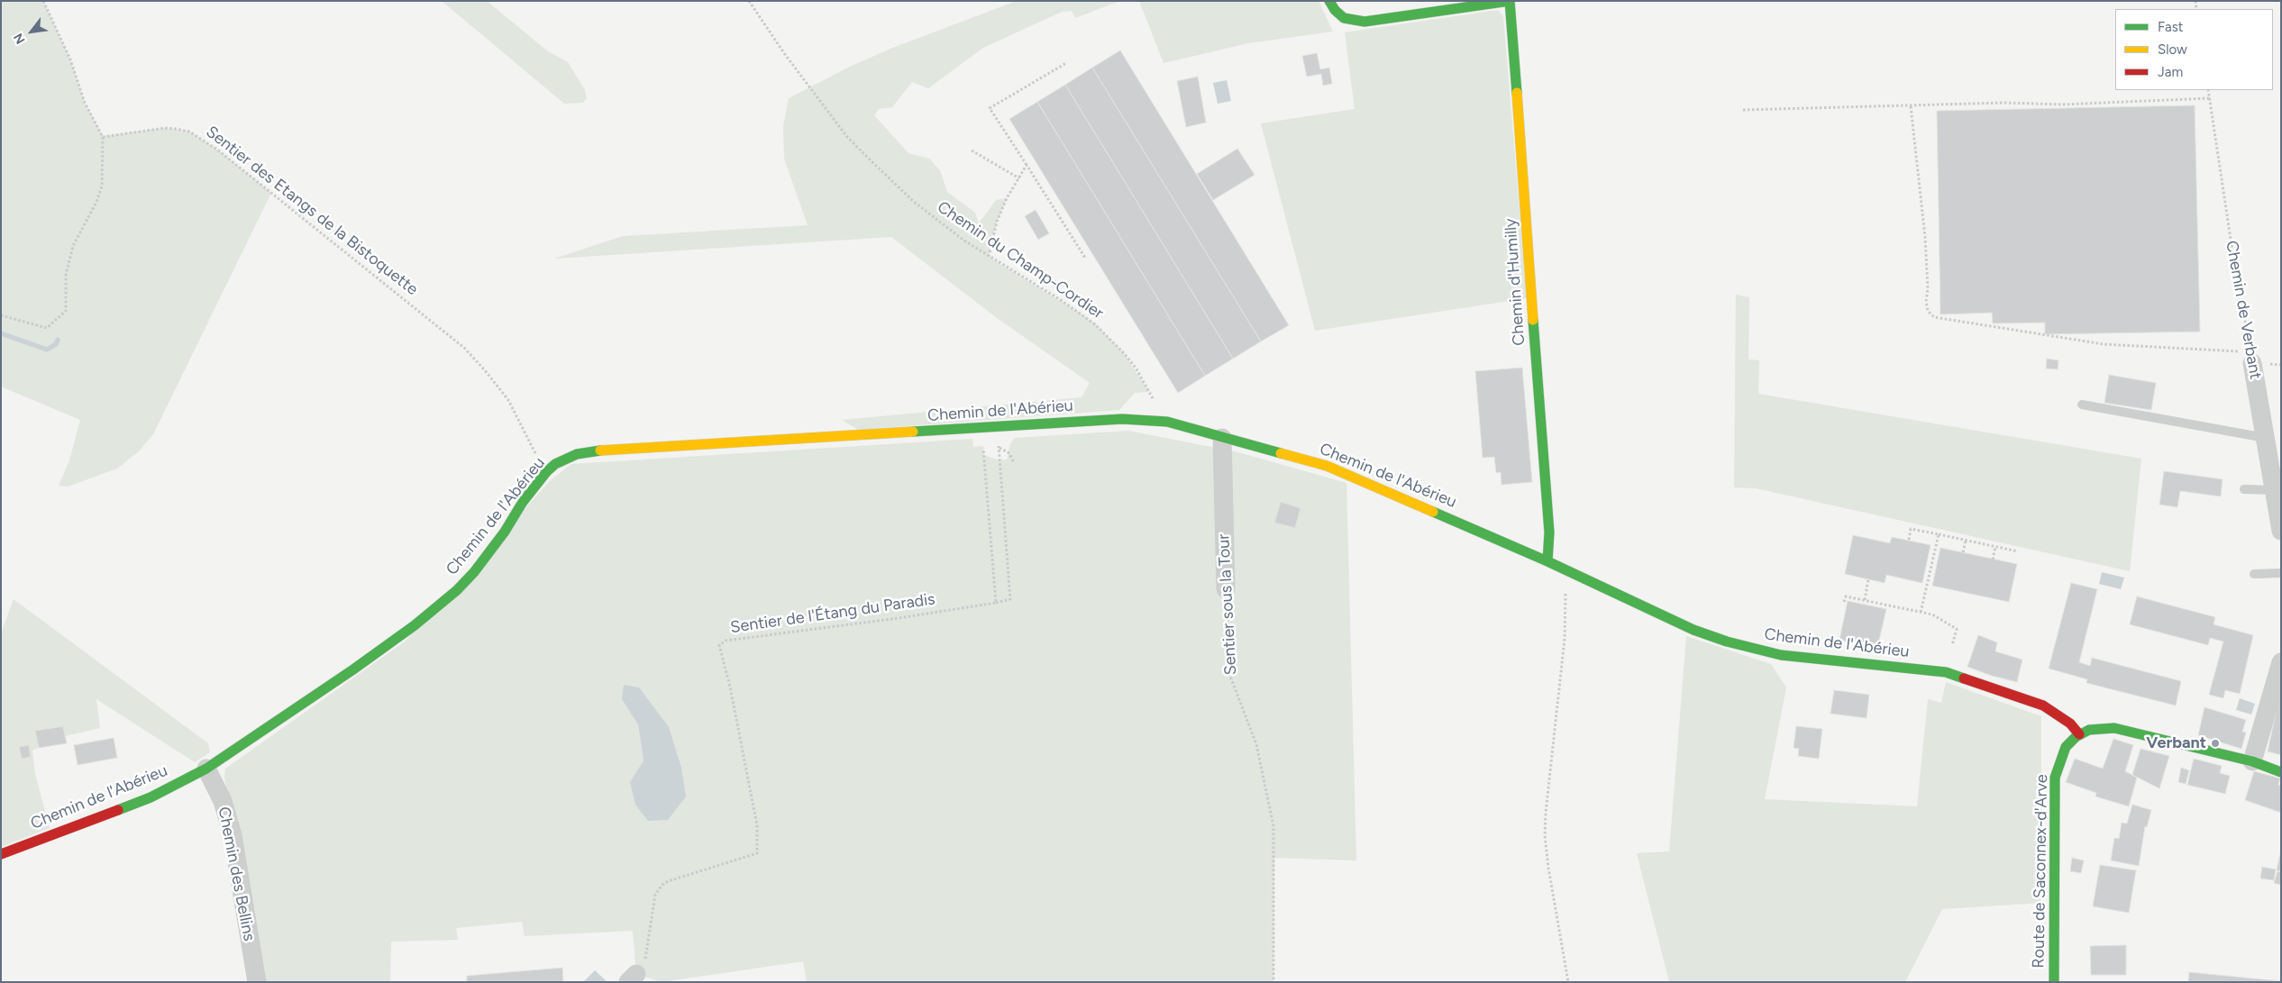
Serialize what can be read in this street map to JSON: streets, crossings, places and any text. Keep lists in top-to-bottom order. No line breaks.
{"streets":{"street":["Chemin d'Humilly","Chemin de Verbant","Chemin de l'Abérieu","Sentier sous la Tour","Route de Saconnex-d'Arve","Chemin des Bellins"],"path":["Sentier des Etangs de la Bistoquette","Chemin du Champ-Cordier","Sentier de l'Étang du Paradis"]},"crossings":[["Sentier des Etangs de la Bistoquette","Chemin de l'Abérieu"],["Chemin du Champ-Cordier","Chemin de l'Abérieu"],["Chemin d'Humilly","Chemin de l'Abérieu"],["Chemin de l'Abérieu","Sentier sous la Tour"],["Chemin de l'Abérieu","Route de Saconnex-d'Arve"],["Chemin de l'Abérieu","Chemin des Bellins"]],"places":["Verbant"],"legend":["Fast","Slow","Jam"],"north":"bottom left"}
